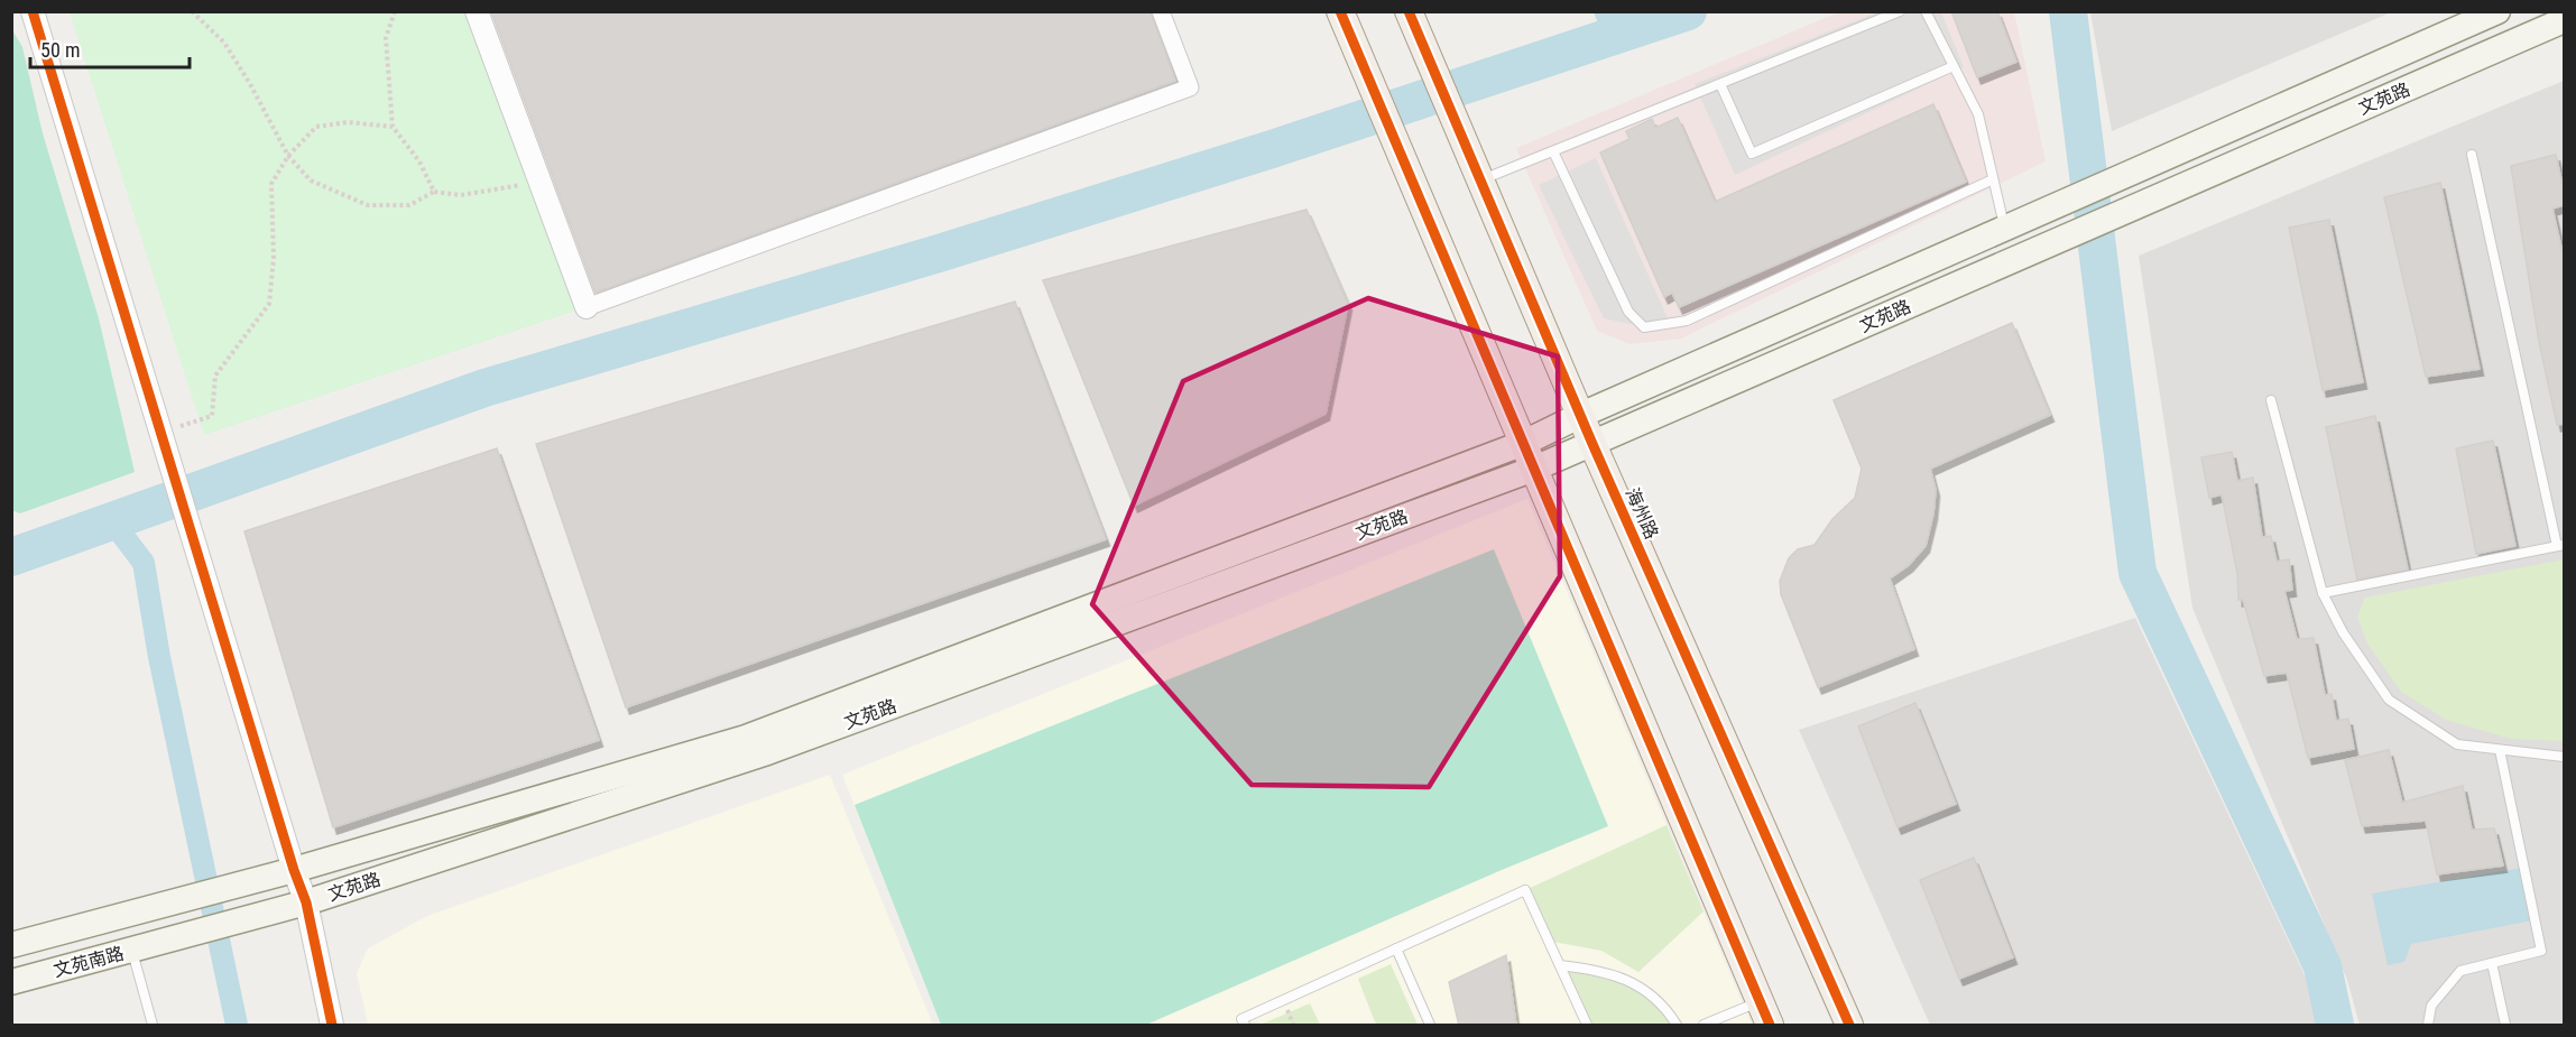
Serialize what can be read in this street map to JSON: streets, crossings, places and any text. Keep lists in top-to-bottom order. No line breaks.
{"streets":{"main road":["文苑路","海州路","文苑南路"]},"crossings":[["文苑路","海州路"],["文苑路","文苑南路"]],"scale_bar":"50 m"}
